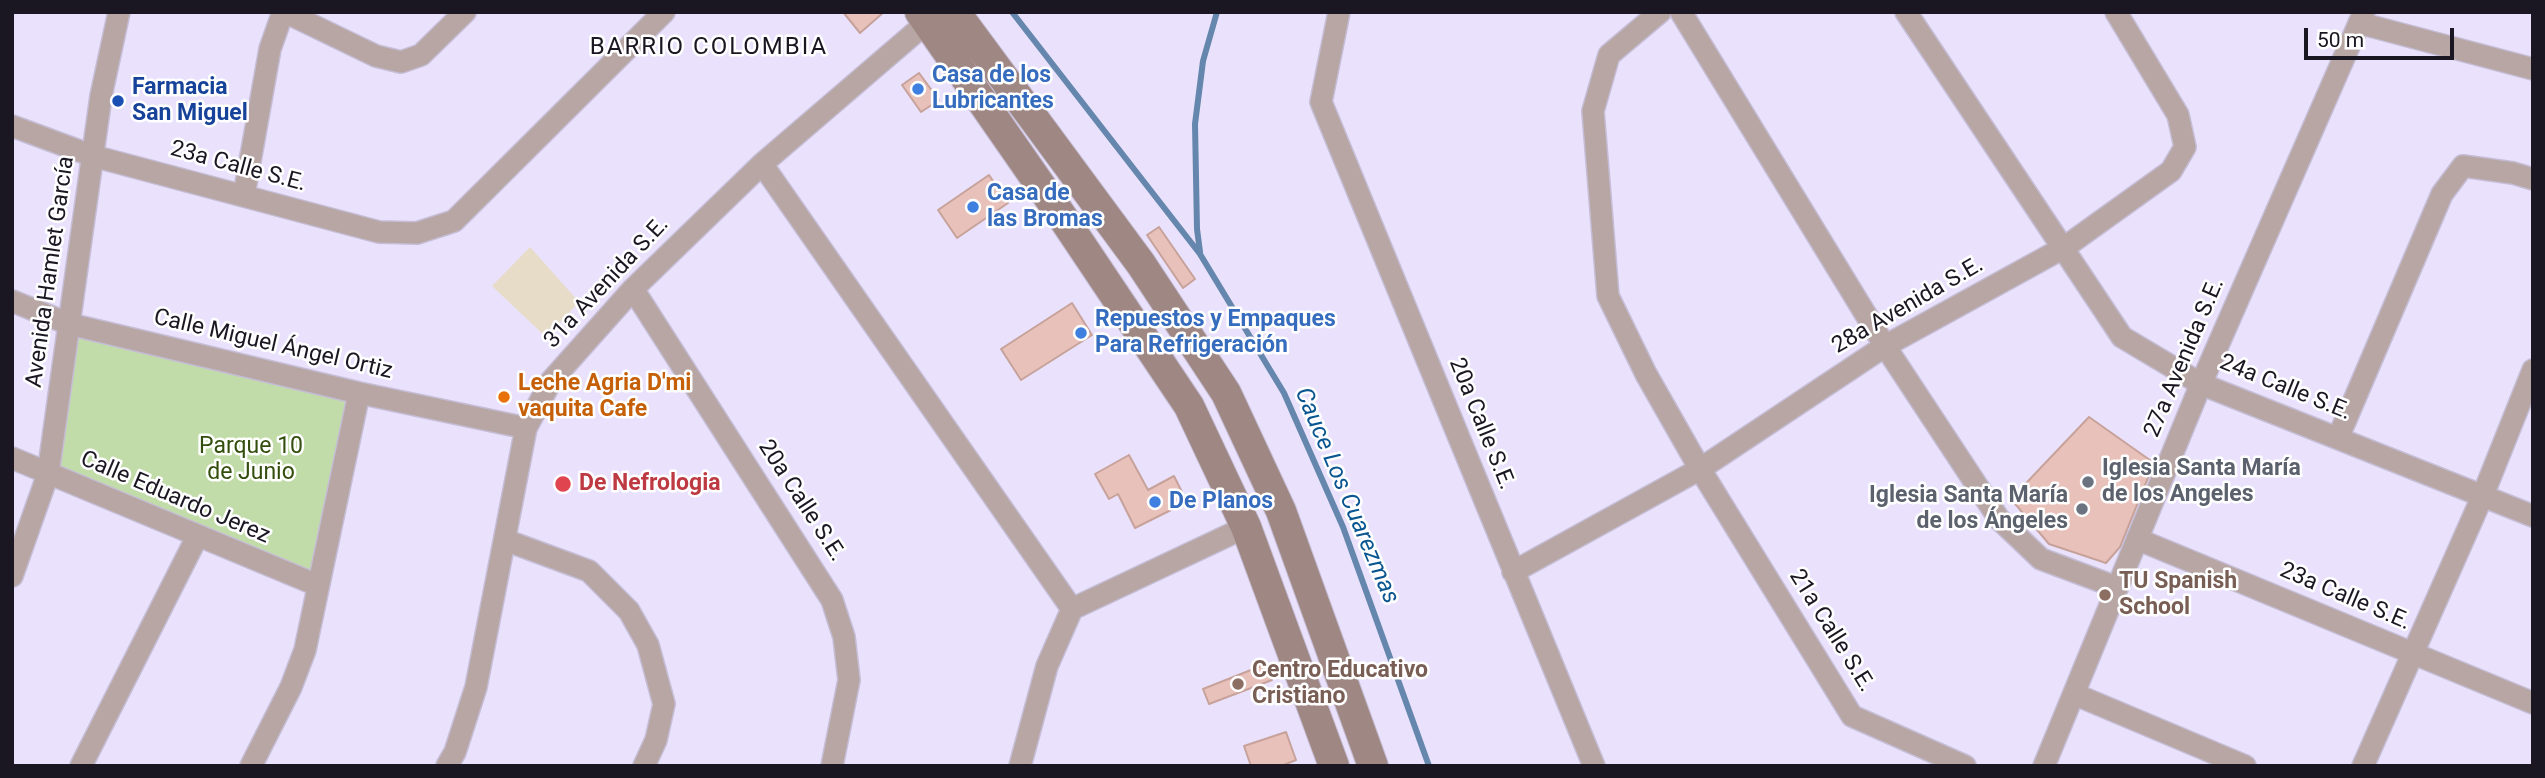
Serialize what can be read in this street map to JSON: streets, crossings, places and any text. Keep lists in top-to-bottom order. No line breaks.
{"streets":{"street":["23a Calle S.E.","Avenida Hamlet García","31a Avenida S.E.","28a Avenida S.E.","Calle Miguel Ángel Ortiz","27a Avenida S.E.","24a Calle S.E.","20a Calle S.E.","Calle Eduardo Jerez","21a Calle S.E."]},"crossings":[["23a Calle S.E.","Avenida Hamlet García"],["23a Calle S.E.","27a Avenida S.E."],["Avenida Hamlet García","Calle Miguel Ángel Ortiz"],["Avenida Hamlet García","Calle Eduardo Jerez"],["31a Avenida S.E.","Calle Miguel Ángel Ortiz"],["31a Avenida S.E.","20a Calle S.E."],["28a Avenida S.E.","24a Calle S.E."],["28a Avenida S.E.","20a Calle S.E."],["28a Avenida S.E.","21a Calle S.E."],["27a Avenida S.E.","24a Calle S.E."]],"districts":["BARRIO COLOMBIA"],"water":["Cauce Los Cuarezmas"],"parks":["Parque 10 de Junio"],"places":["Casa de los Lubricantes","Farmacia San Miguel","Casa de las Bromas","Repuestos y Empaques Para Refrigeración","Leche Agria D'mi vaquita Cafe","Iglesia Santa María de los Angeles","De Nefrologia","De Planos","Iglesia Santa María de los Ángeles","TU Spanish School","Centro Educativo Cristiano"],"scale_bar":"50 m"}
